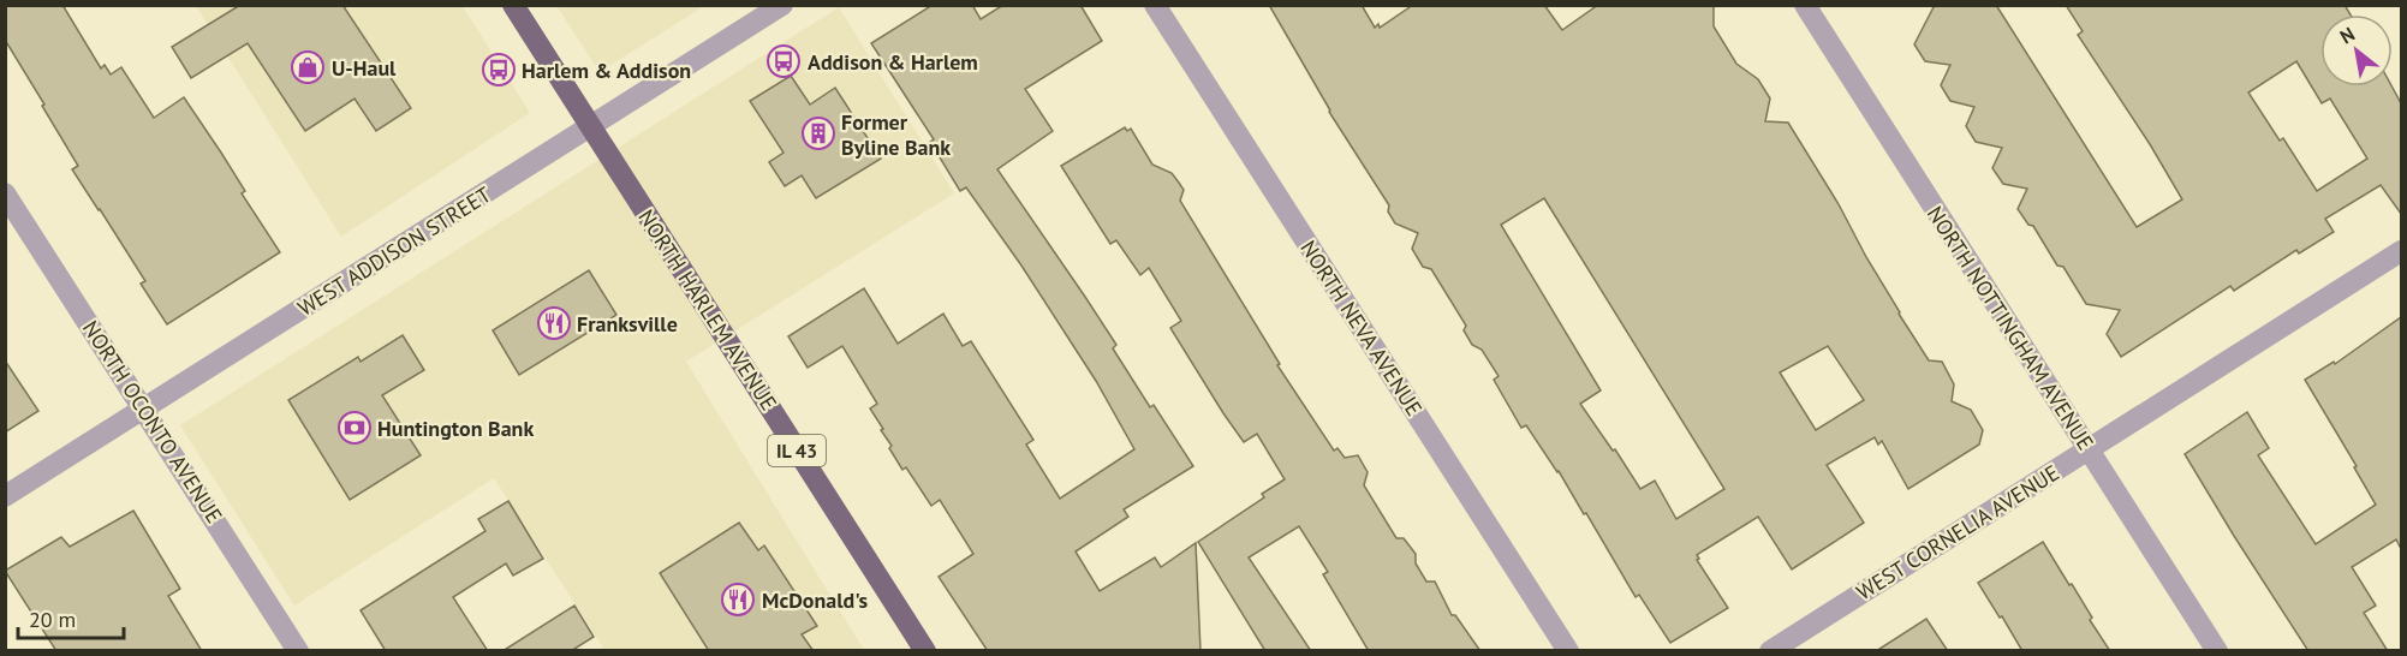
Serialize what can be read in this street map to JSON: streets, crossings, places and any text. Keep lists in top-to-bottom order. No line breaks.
{"streets":{"main road":["NORTH HARLEM AVENUE","IL 43"],"street":["WEST ADDISON STREET","NORTH NEVA AVENUE","NORTH NOTTINGHAM AVENUE","NORTH OCONTO AVENUE","WEST CORNELIA AVENUE"]},"crossings":[["WEST ADDISON STREET","NORTH HARLEM AVENUE"],["WEST ADDISON STREET","NORTH OCONTO AVENUE"],["NORTH NOTTINGHAM AVENUE","WEST CORNELIA AVENUE"]],"places":{"bus stop":["Addison & Harlem","Harlem & Addison"],"shop":["U-Haul"],"building":["Former Byline Bank"],"restaurant":["Franksville","McDonald's"],"bank":["Huntington Bank"]},"scale_bar":"20 m","north":"top left"}
